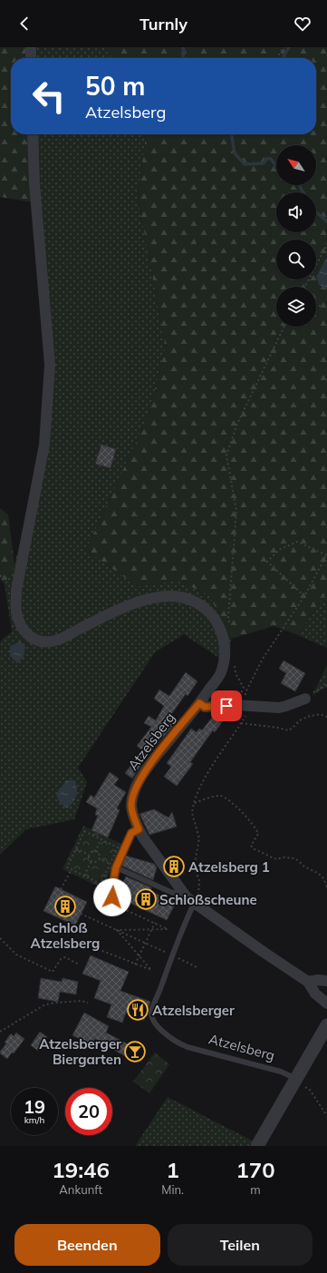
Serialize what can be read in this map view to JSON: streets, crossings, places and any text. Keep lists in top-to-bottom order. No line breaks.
{"streets":{"street":["Atzelsberg"]},"places":{"building":["Atzelsberg 1","Schloßscheune","Schloß Atzelsberg"],"restaurant":["Atzelsberger"],"bar":["Atzelsberger Biergarten"]},"north":"top left","page":{"header":"Turnly","turn":["50 m","Atzelsberg"],"speed":"19 km/h","limit":"20","eta":["19:46","Ankunft","1","Min.","170","m"],"buttons":["Beenden","Teilen"]}}
